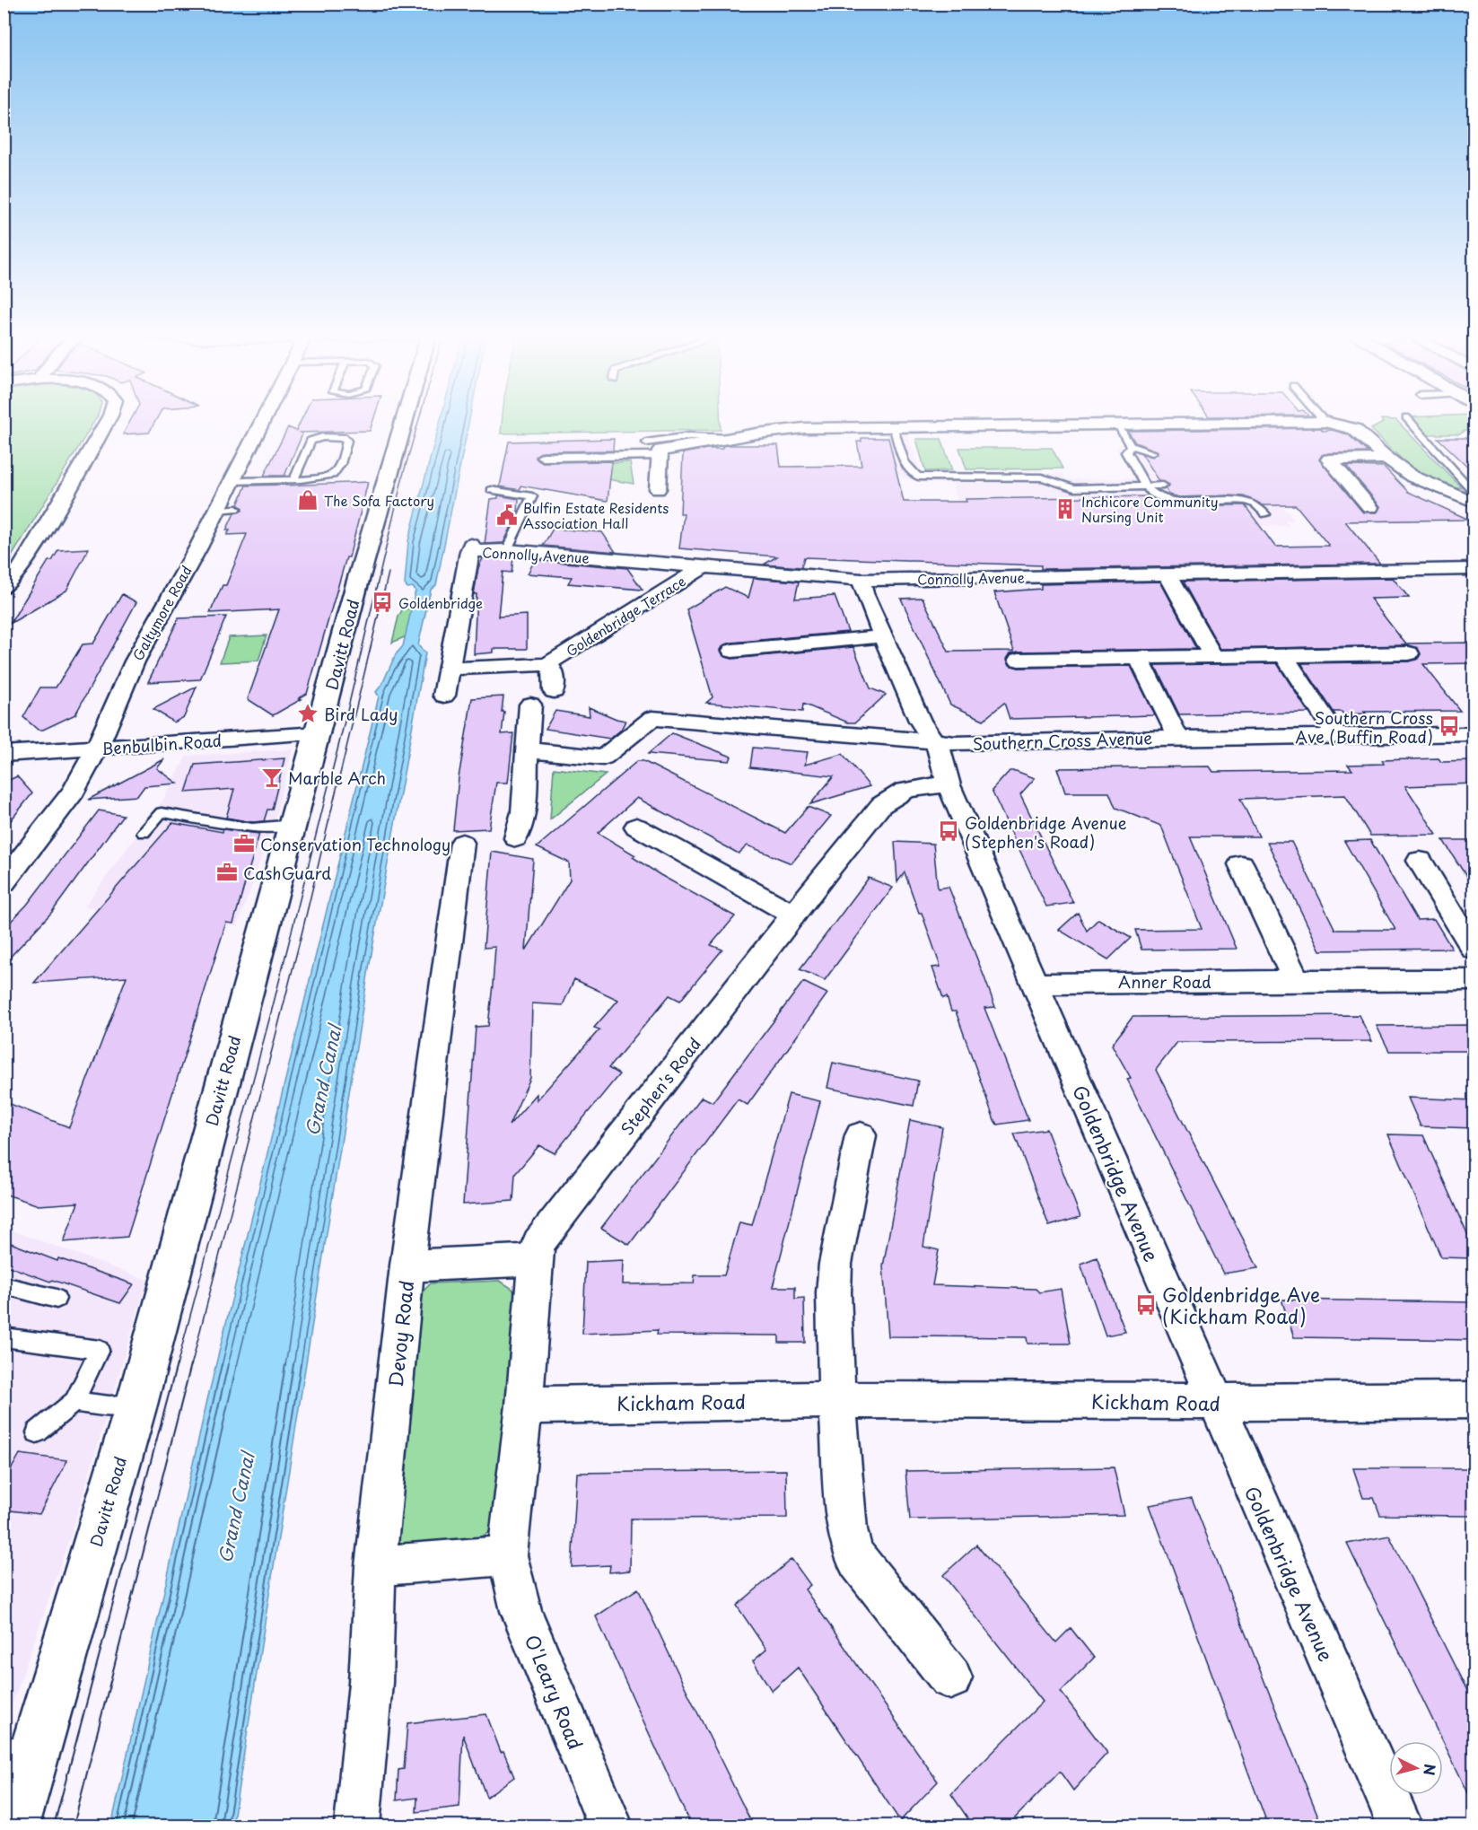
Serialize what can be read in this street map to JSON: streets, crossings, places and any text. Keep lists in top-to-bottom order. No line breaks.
{"streets":{"main road":["Davitt Road"],"street":["Connolly Avenue","Galtymore Road","Goldenbridge Terrace","Southern Cross Avenue","Benbulbin Road","Anner Road","Stephen's Road","Goldenbridge Avenue","Devoy Road","Kickham Road","O'Leary Road"]},"crossings":[["Connolly Avenue","Goldenbridge Terrace"],["Connolly Avenue","Goldenbridge Avenue"],["Galtymore Road","Benbulbin Road"],["Davitt Road","Benbulbin Road"],["Southern Cross Avenue","Goldenbridge Avenue"],["Anner Road","Goldenbridge Avenue"],["Stephen's Road","Goldenbridge Avenue"],["Stephen's Road","Kickham Road"],["Stephen's Road","O'Leary Road"],["Goldenbridge Avenue","Kickham Road"],["Kickham Road","O'Leary Road"]],"water":["Grand Canal"],"places":{"shop":["The Sofa Factory"],"building":["Inchicore Community Nursing Unit"],"public building":["Bulfin Estate Residents Association Hall"],"bus stop":["Goldenbridge","Southern Cross Ave (Buffin Road)","Goldenbridge Avenue (Stephen's Road)","Goldenbridge Ave (Kickham Road)"],"place":["Bird Lady"],"bar":["Marble Arch"],"office":["Conservation Technology","CashGuard"]},"north":"right"}
